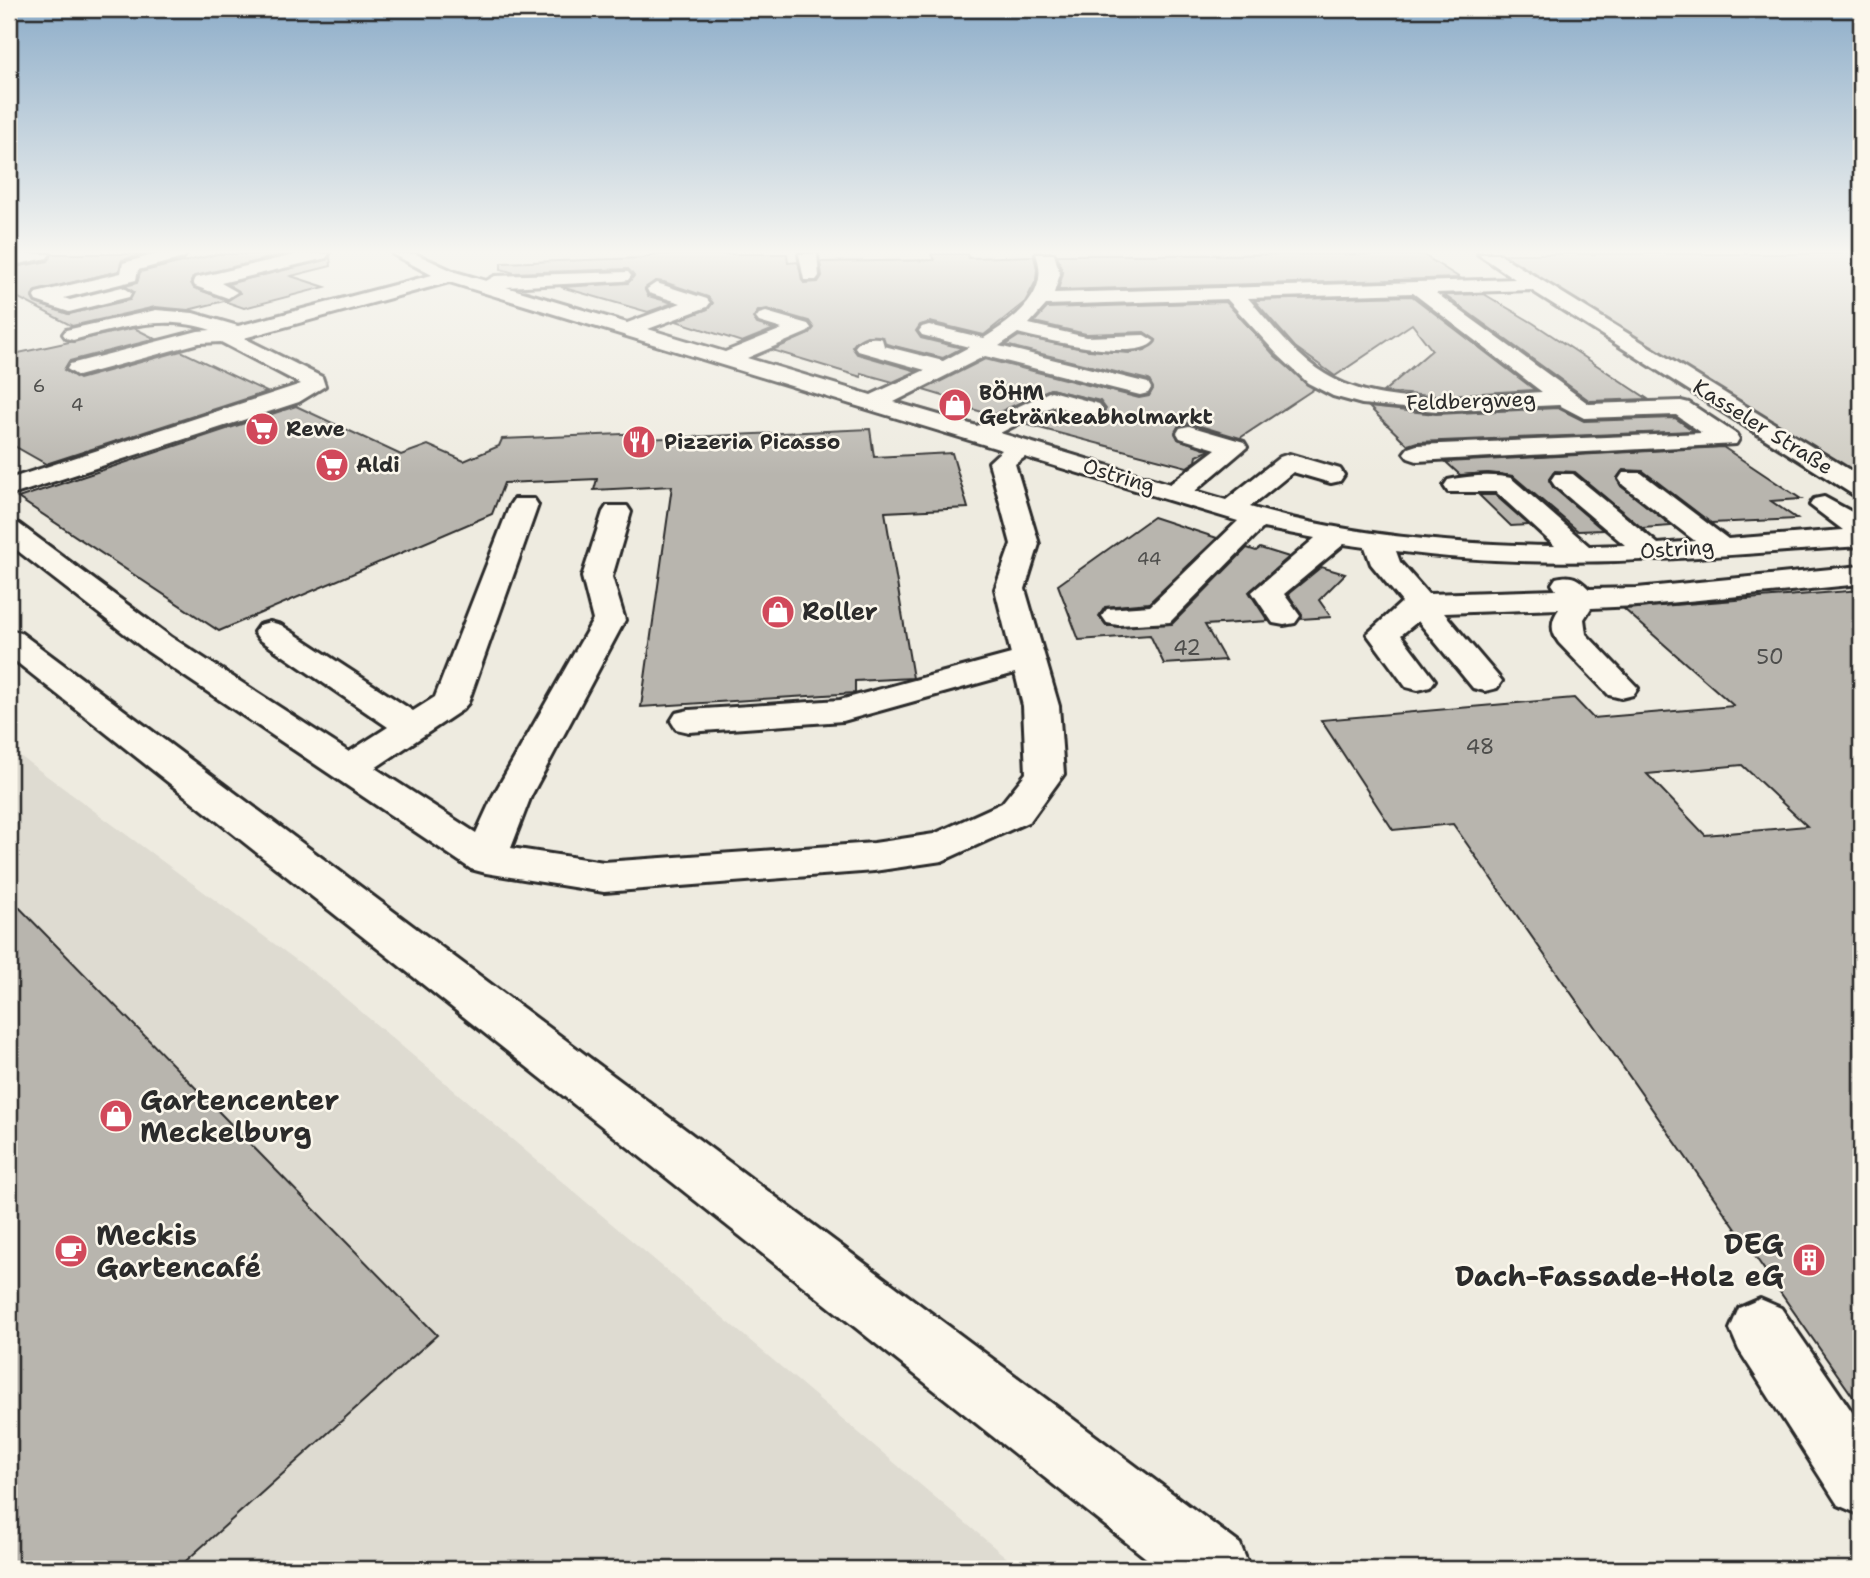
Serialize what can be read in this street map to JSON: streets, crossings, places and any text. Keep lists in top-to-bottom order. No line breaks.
{"streets":{"street":["Feldbergweg","Kasseler Straße","Ostring"]},"places":{"shop":["BÖHM Getränkeabholmarkt","Roller","Gartencenter Meckelburg"],"supermarket":["Rewe","Aldi"],"restaurant":["Pizzeria Picasso"],"cafe":["Meckis Gartencafé"],"building":["DEG Dach-Fassade-Holz eG"]},"house_numbers":["6","4","44","42","50","48"]}
